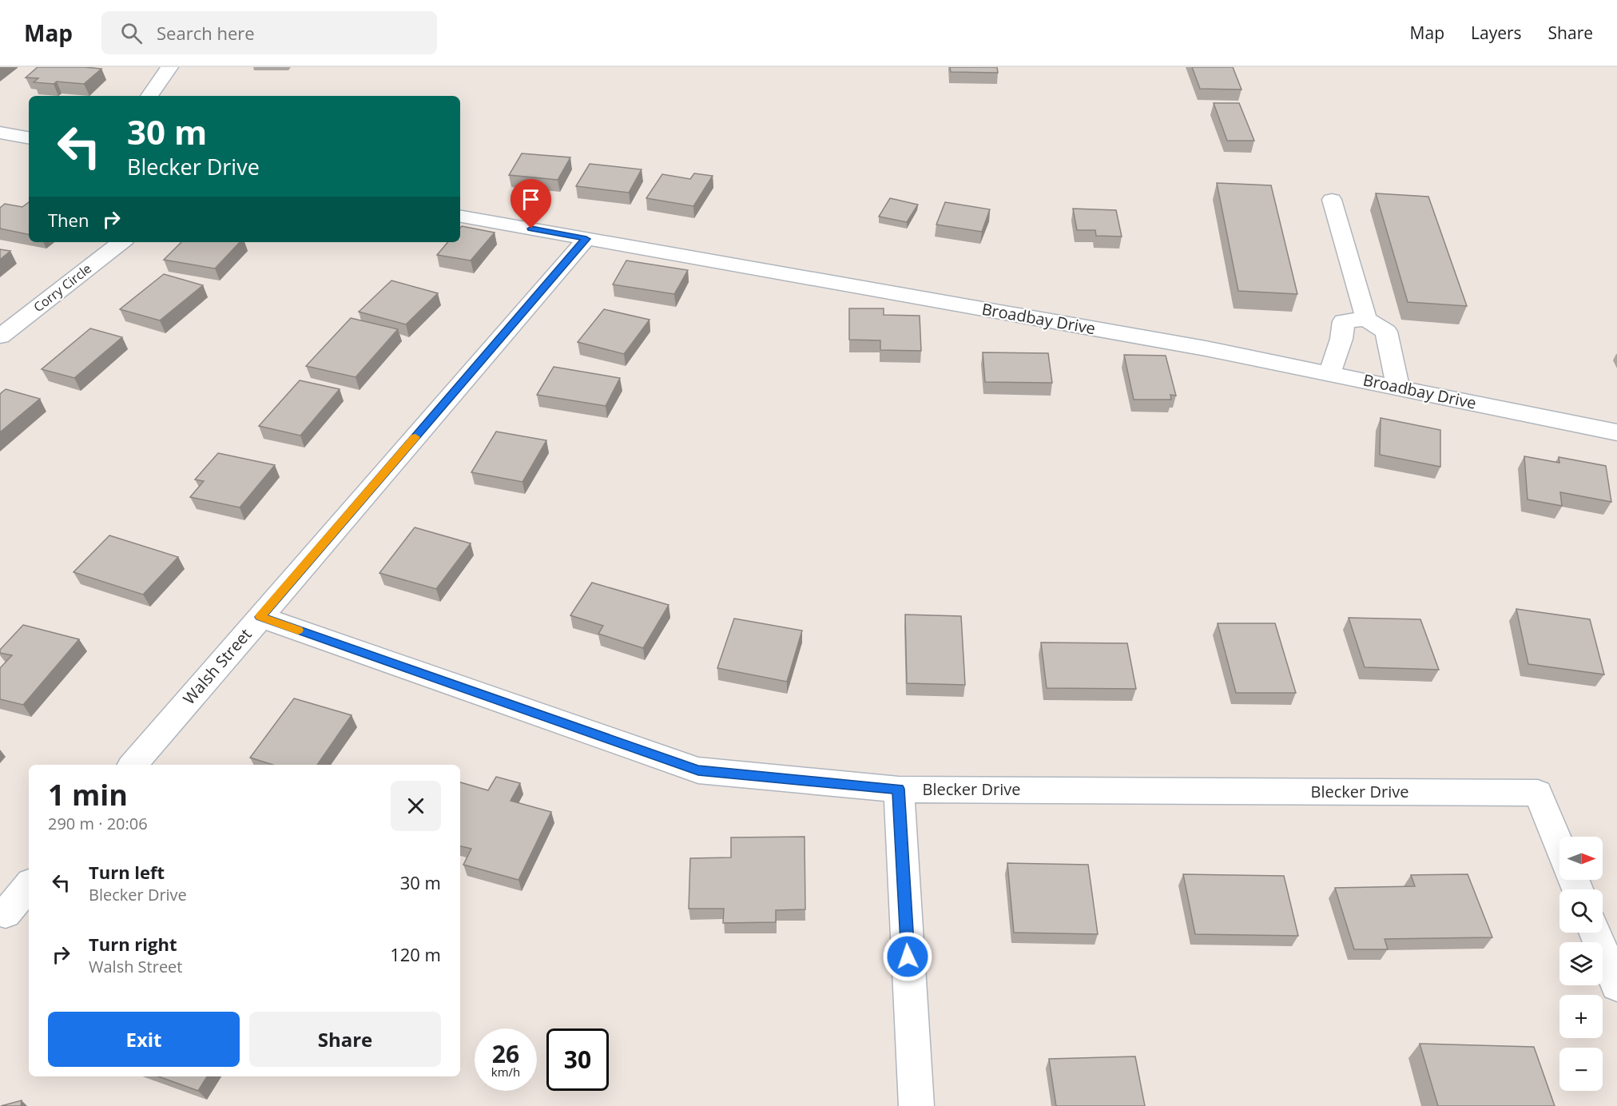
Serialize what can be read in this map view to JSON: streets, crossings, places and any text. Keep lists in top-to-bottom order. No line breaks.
{"streets":{"street":["Corry Circle","Broadbay Drive","Walsh Street","Blecker Drive"]},"crossings":[["Broadbay Drive","Walsh Street"],["Walsh Street","Blecker Drive"]],"north":"right","page":{"header":"Map","search":"Search here","nav":["Map","Layers","Share"],"turn":["30 m","Blecker Drive"],"then":"Then","heading":["1 min","290 m · 20:06"],"map_buttons":["+","−"],"list":[{"name":"Turn left","note":"Blecker Drive","value":"30 m"},{"name":"Turn right","note":"Walsh Street","value":"120 m"}],"buttons":["Exit","Share"],"speed":"26 km/h","limit":"30"}}
